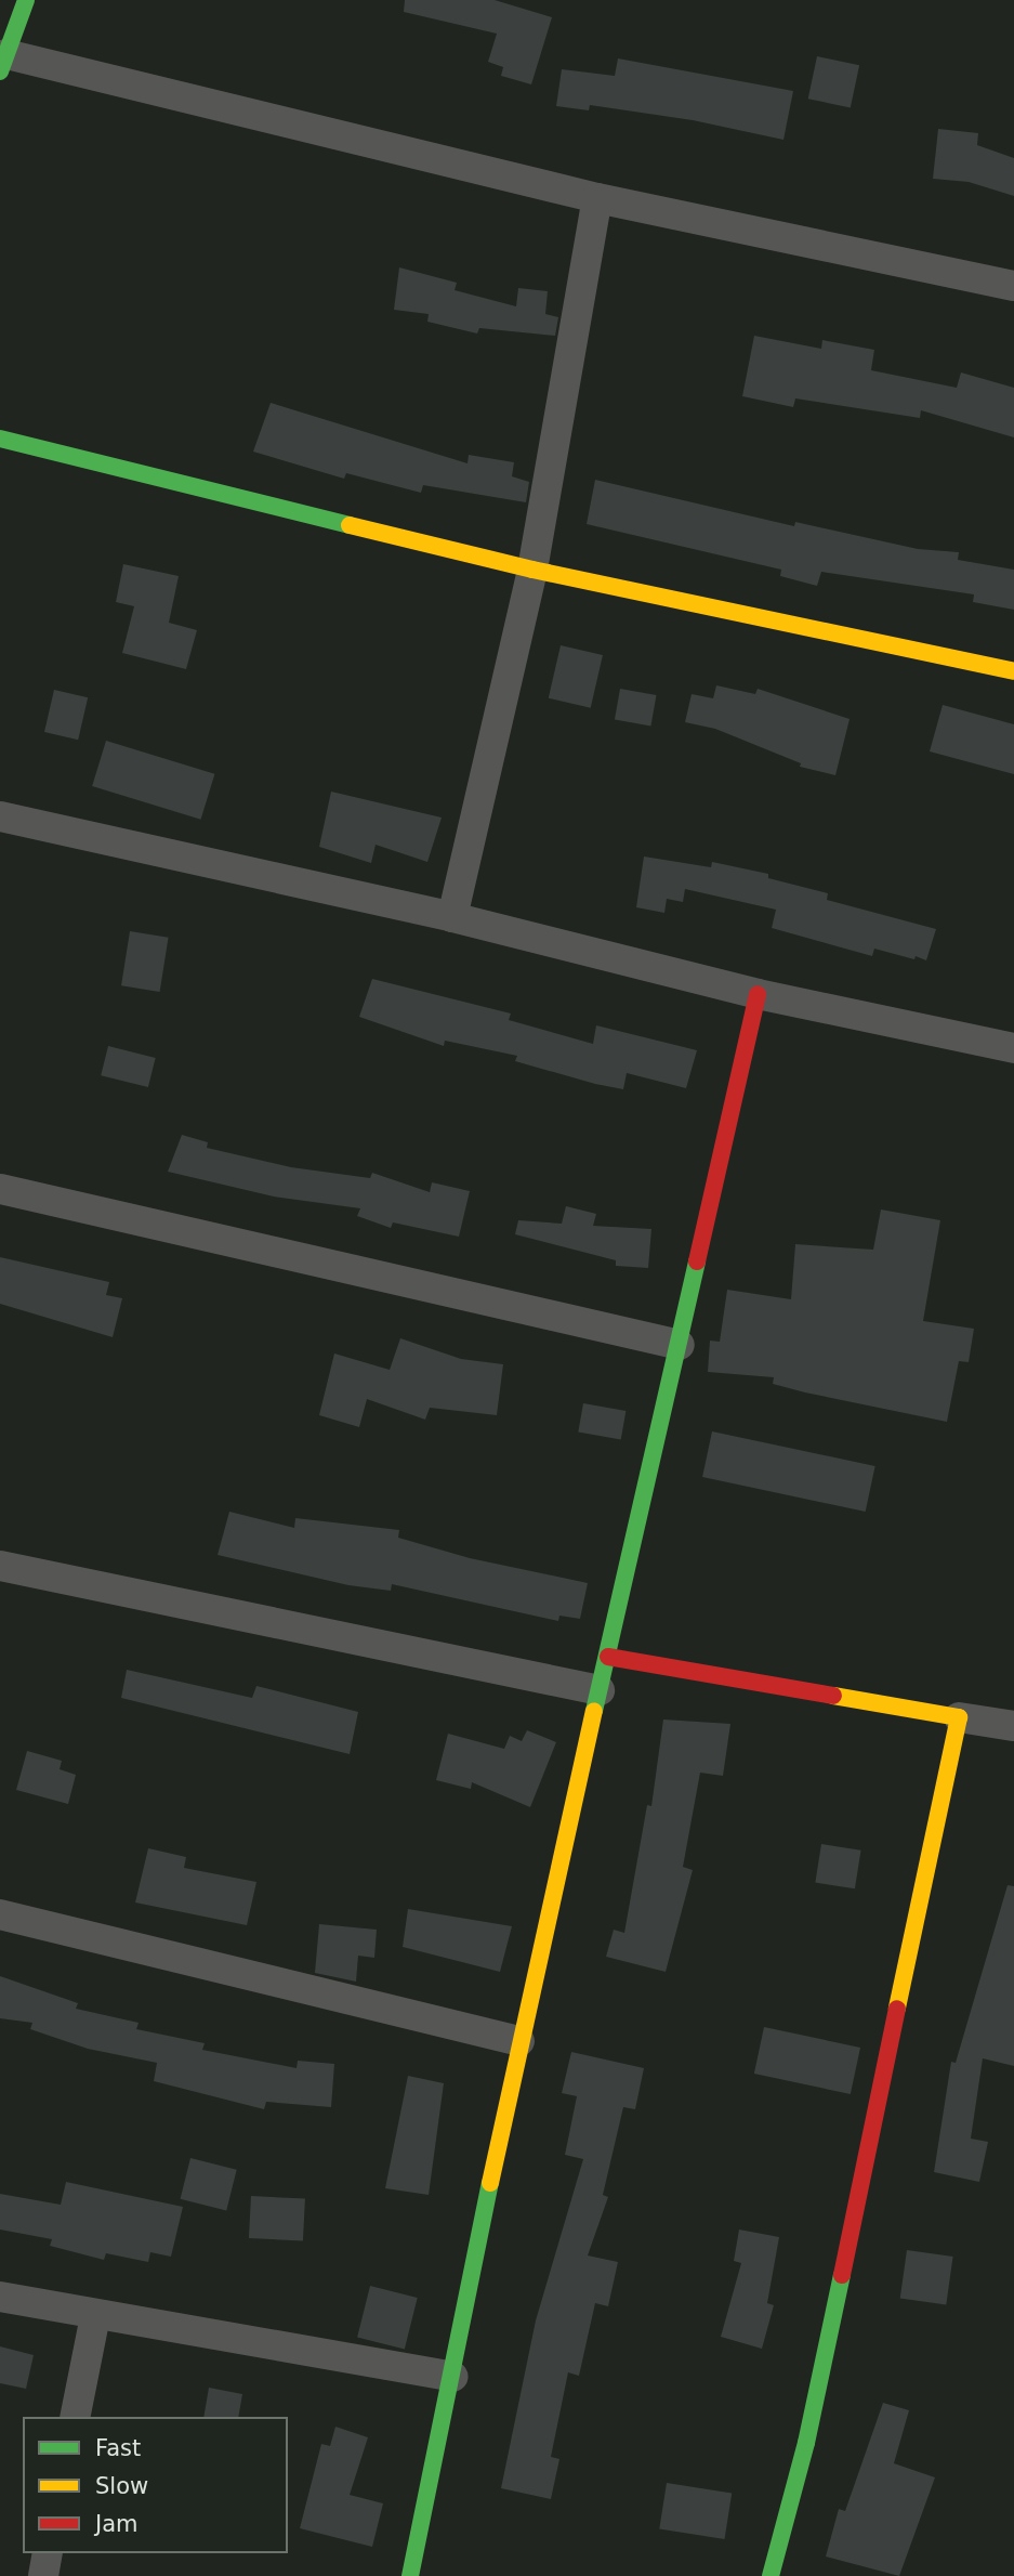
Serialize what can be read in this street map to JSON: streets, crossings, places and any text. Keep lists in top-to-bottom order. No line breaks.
{"legend":["Fast","Slow","Jam"]}
